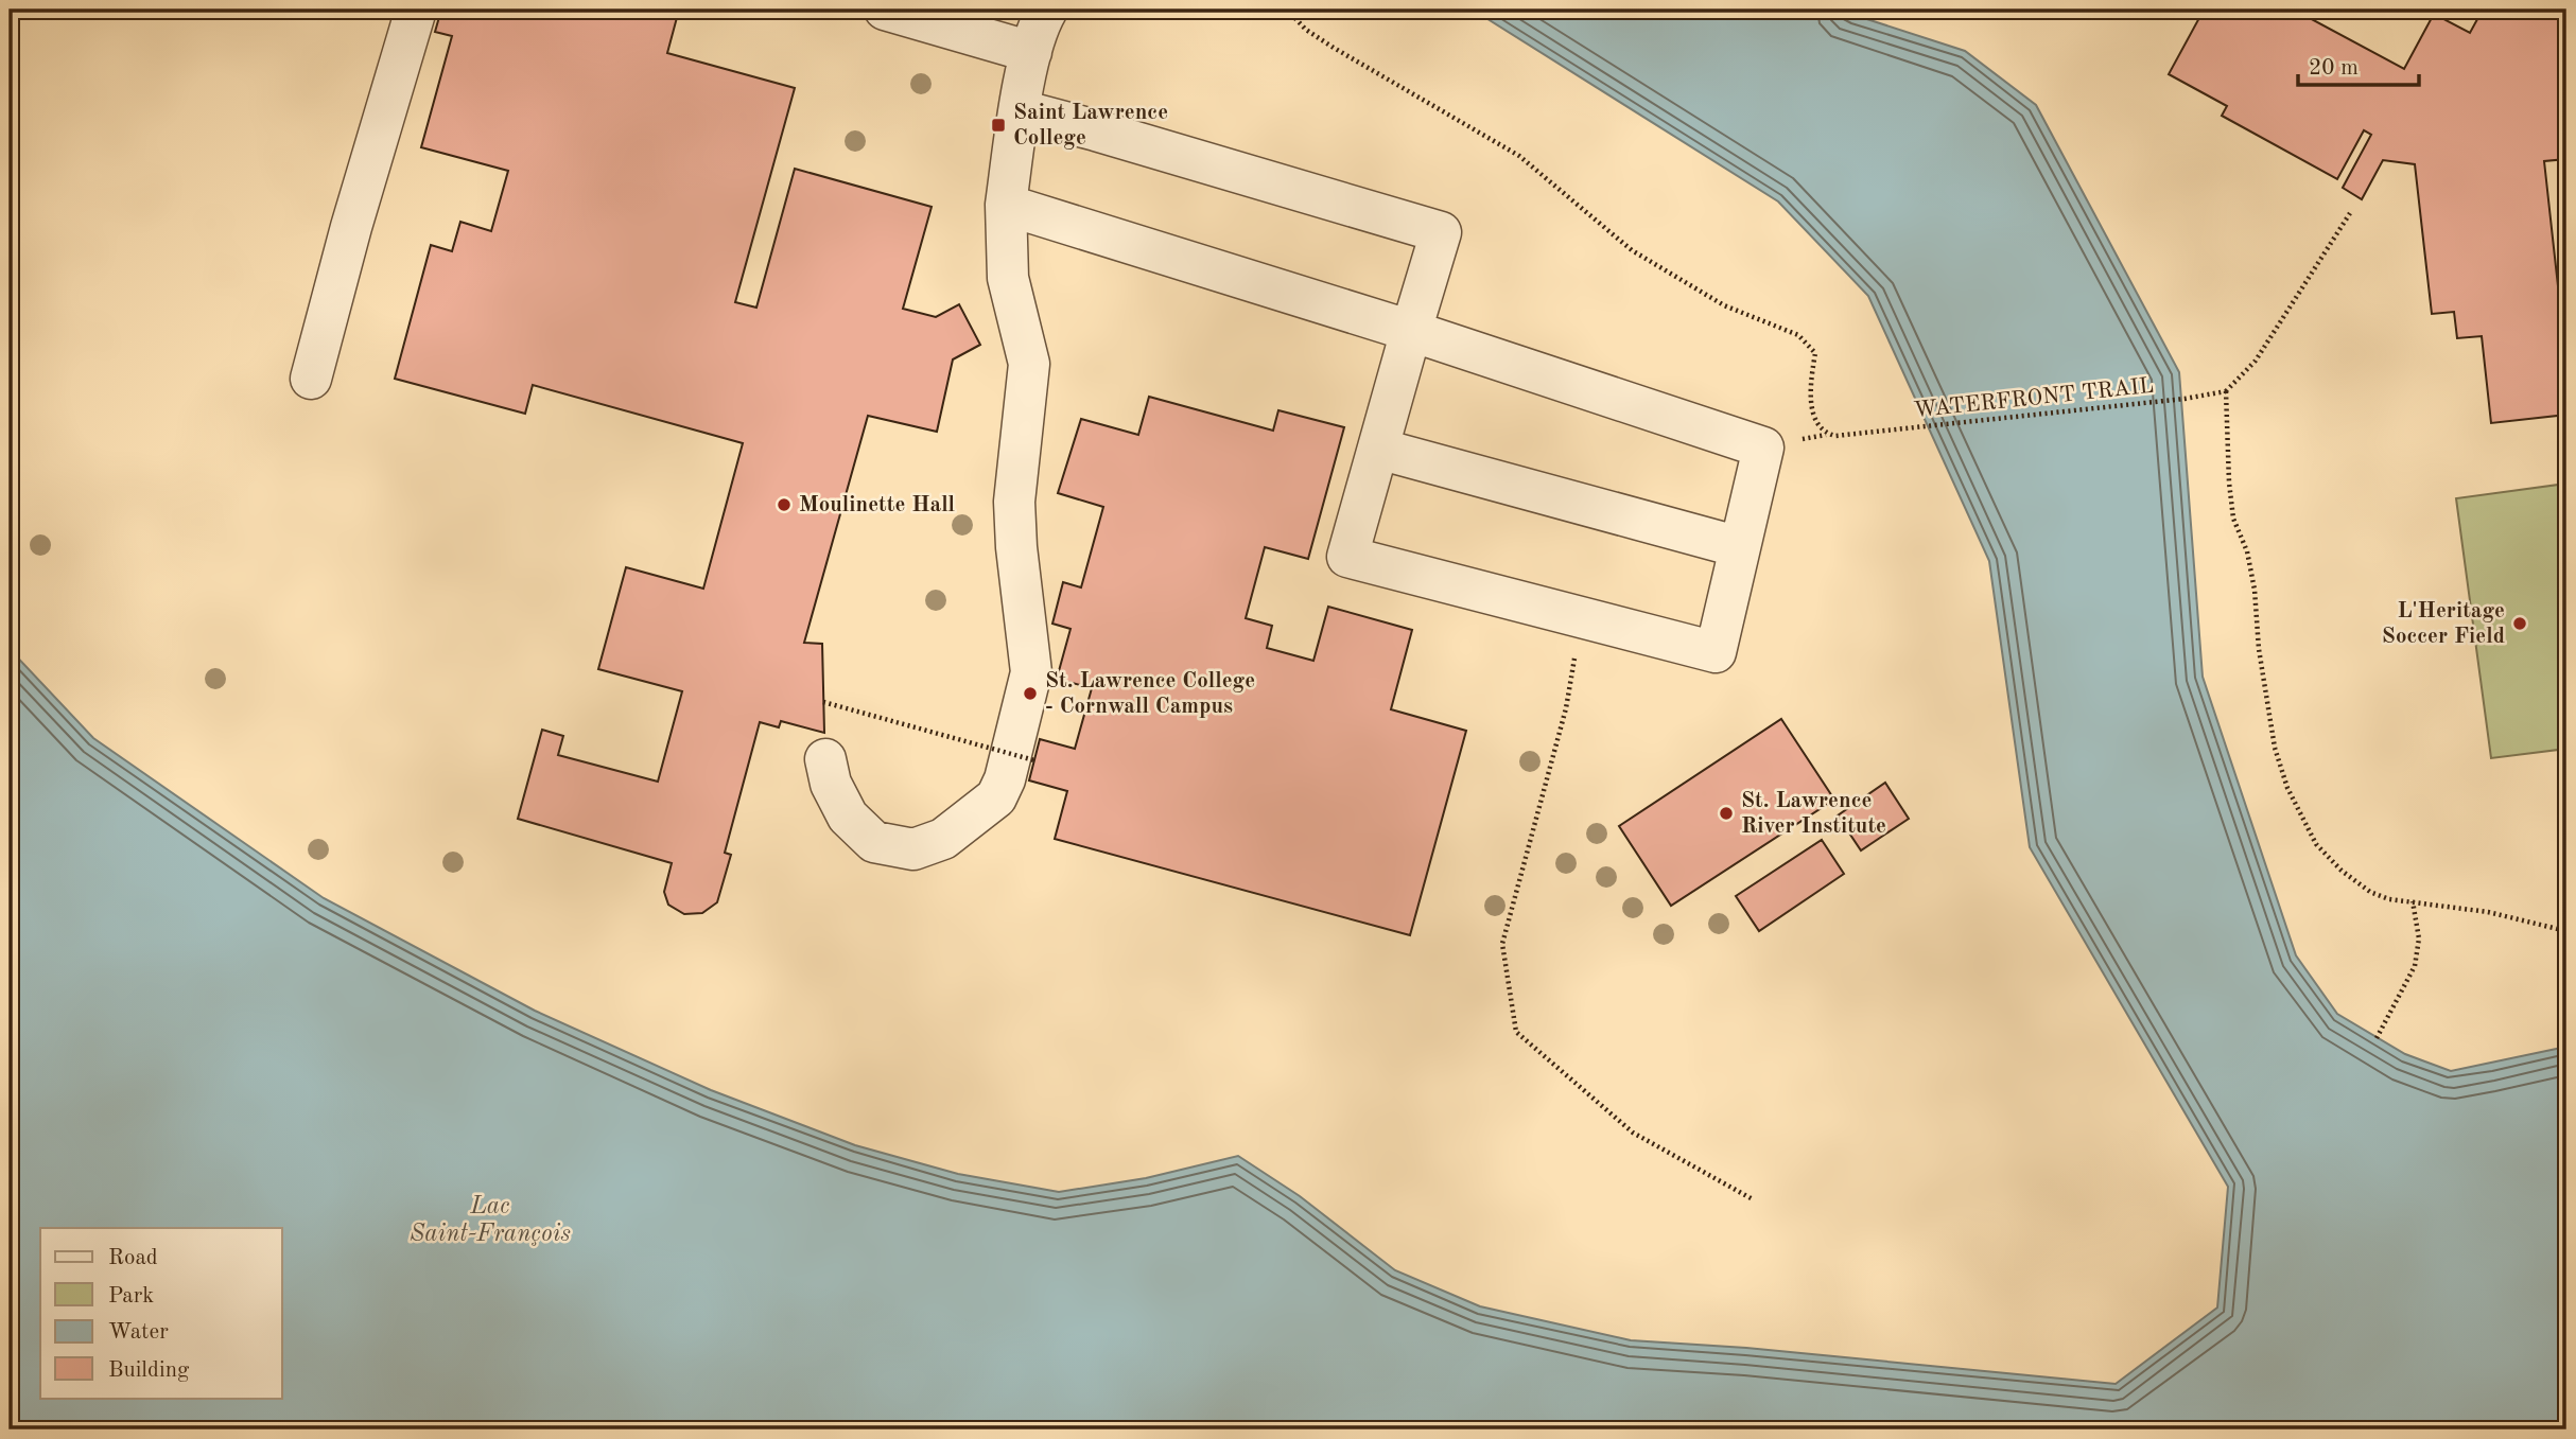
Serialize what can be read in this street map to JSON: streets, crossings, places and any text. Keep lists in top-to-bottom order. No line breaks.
{"streets":{"path":["WATERFRONT TRAIL"]},"water":["Lac Saint-François"],"places":{"transit":["Saint Lawrence College"],"other":["Moulinette Hall","L'Heritage Soccer Field","St. Lawrence College - Cornwall Campus","St. Lawrence River Institute"]},"legend":["Road","Park","Water","Building"],"scale_bar":"20 m"}
